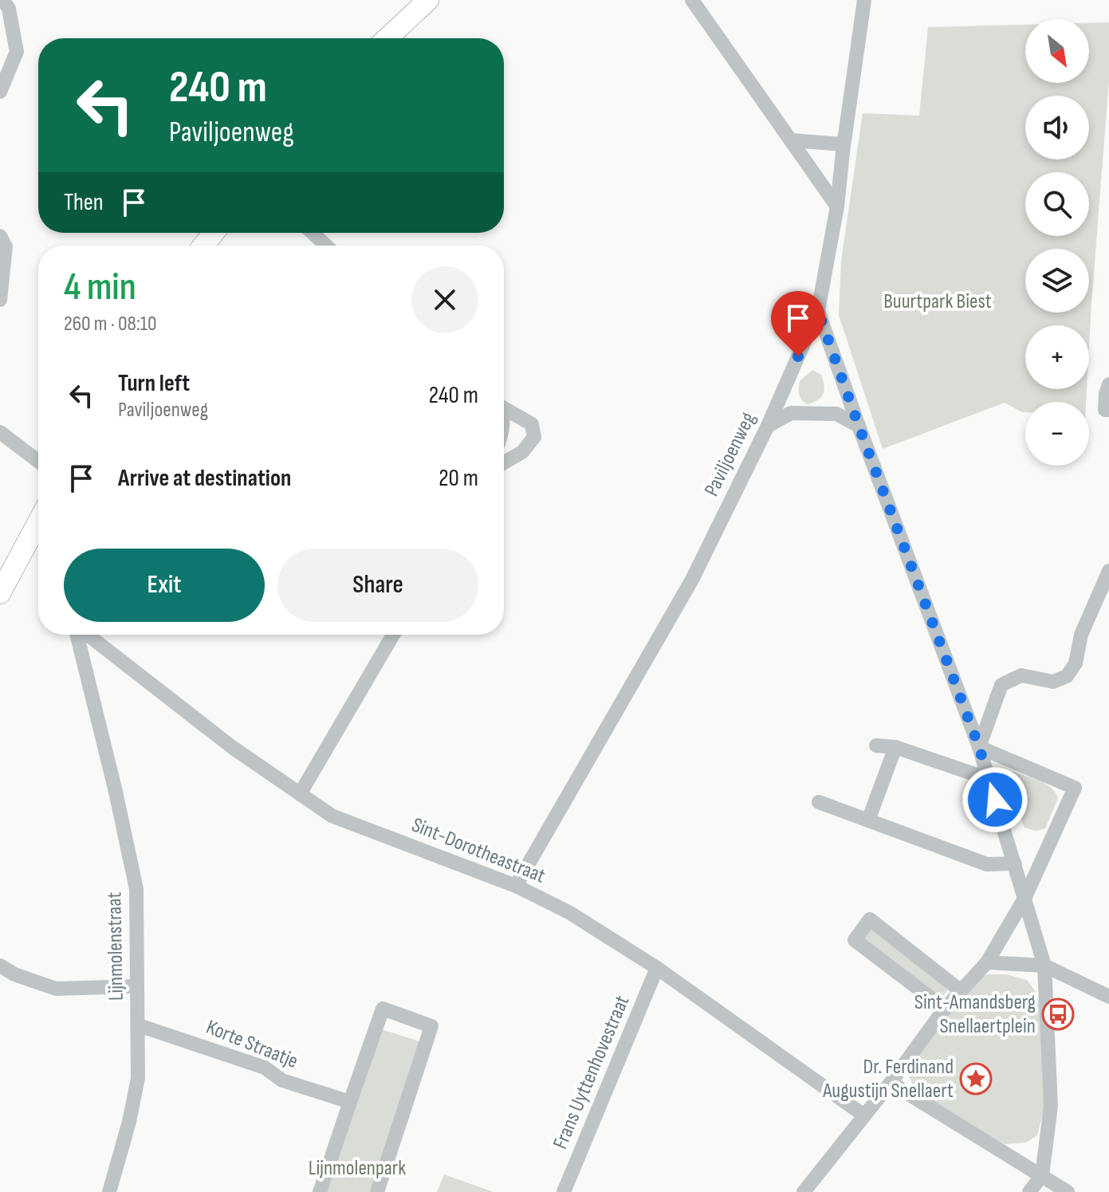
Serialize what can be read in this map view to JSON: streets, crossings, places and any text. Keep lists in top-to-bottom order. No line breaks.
{"streets":{"street":["Paviljoenweg","Sint-Dorotheastraat","Lijnmolenstraat","Korte Straatje","Frans Uyttenhovestraat"]},"crossings":[["Paviljoenweg","Sint-Dorotheastraat"],["Sint-Dorotheastraat","Frans Uyttenhovestraat"],["Lijnmolenstraat","Korte Straatje"]],"parks":["Buurtpark Biest","Lijnmolenpark"],"places":{"bus stop":["Sint-Amandsberg Snellaertplein"],"place":["Dr. Ferdinand Augustijn Snellaert"]},"north":"bottom right","page":{"map_buttons":["+","−"],"turn":["240 m","Paviljoenweg"],"then":"Then","heading":["4 min","260 m · 08:10"],"list":[{"name":"Turn left","note":"Paviljoenweg","value":"240 m"},{"name":"Arrive at destination","value":"20 m"}],"buttons":["Exit","Share"]}}
